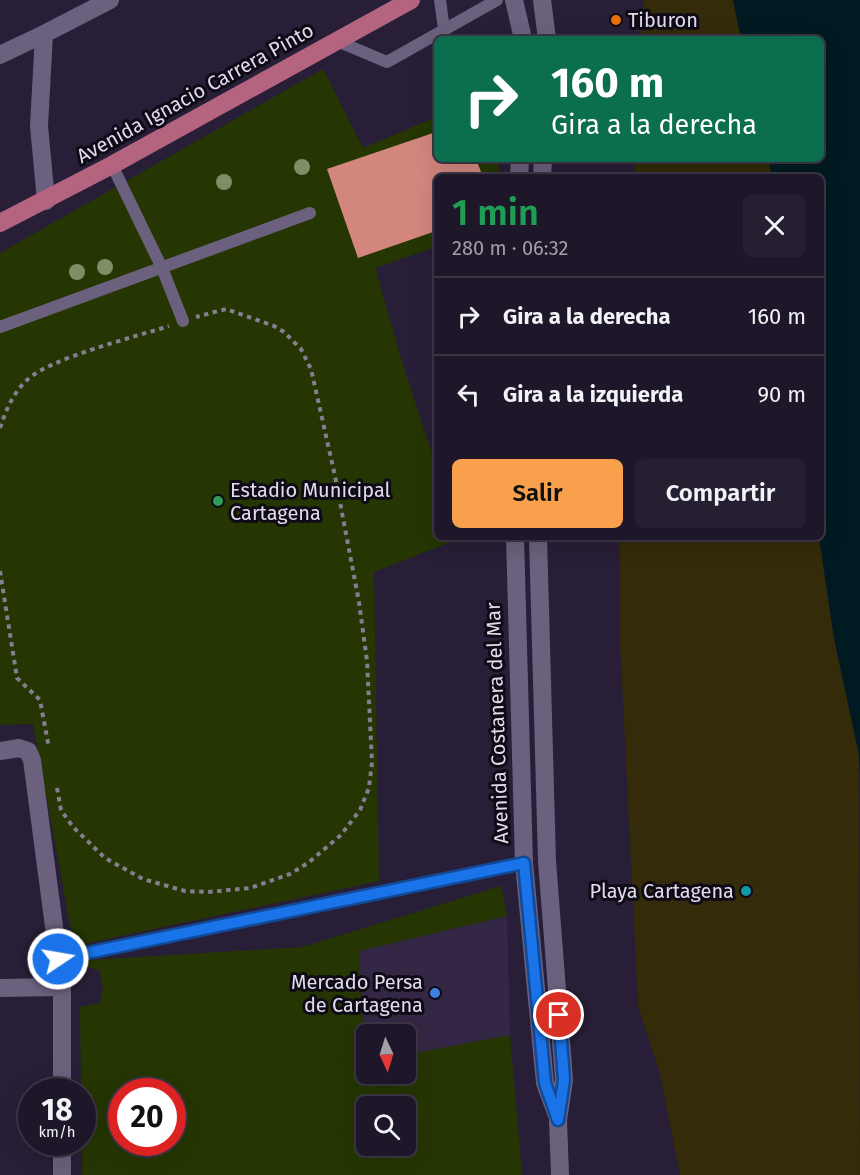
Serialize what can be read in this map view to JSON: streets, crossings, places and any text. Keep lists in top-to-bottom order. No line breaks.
{"streets":{"main road":["Avenida Ignacio Carrera Pinto"],"street":["Avenida Costanera del Mar"]},"places":["Tiburon","Estadio Municipal Cartagena","Playa Cartagena","Mercado Persa de Cartagena"],"north":"bottom","page":{"turn":["160 m","Gira a la derecha"],"heading":["1 min","280 m · 06:32"],"list":[{"name":"Gira a la derecha","value":"160 m"},{"name":"Gira a la izquierda","value":"90 m"}],"buttons":["Salir","Compartir"],"speed":"18 km/h","limit":"20"}}
